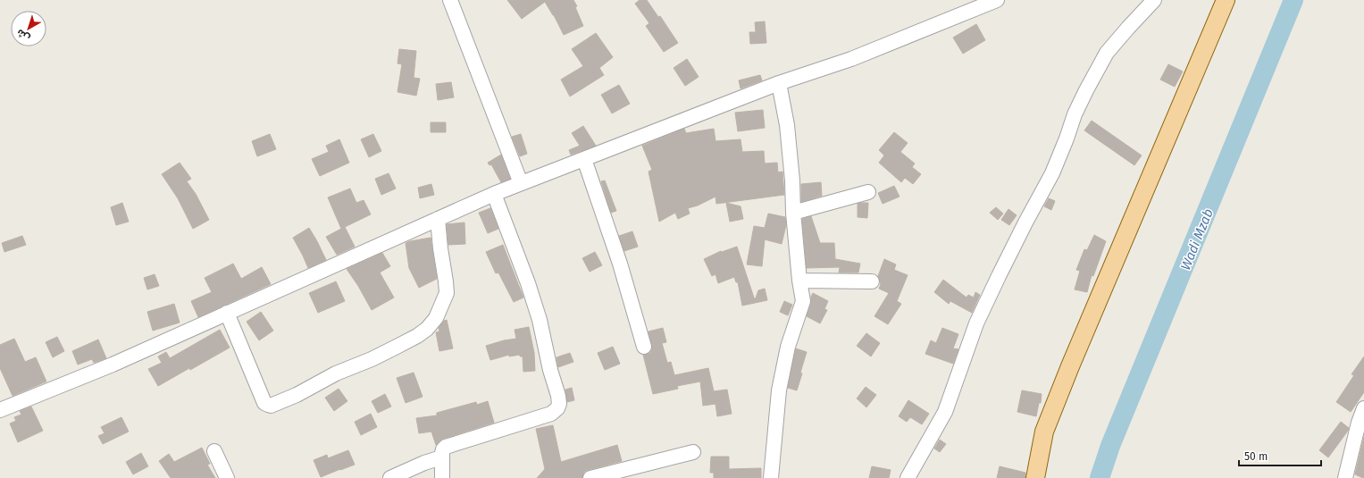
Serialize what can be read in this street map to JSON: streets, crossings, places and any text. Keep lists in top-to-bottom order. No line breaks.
{"water":["Wadi Mzab"],"scale_bar":"50 m","north":"bottom left"}
